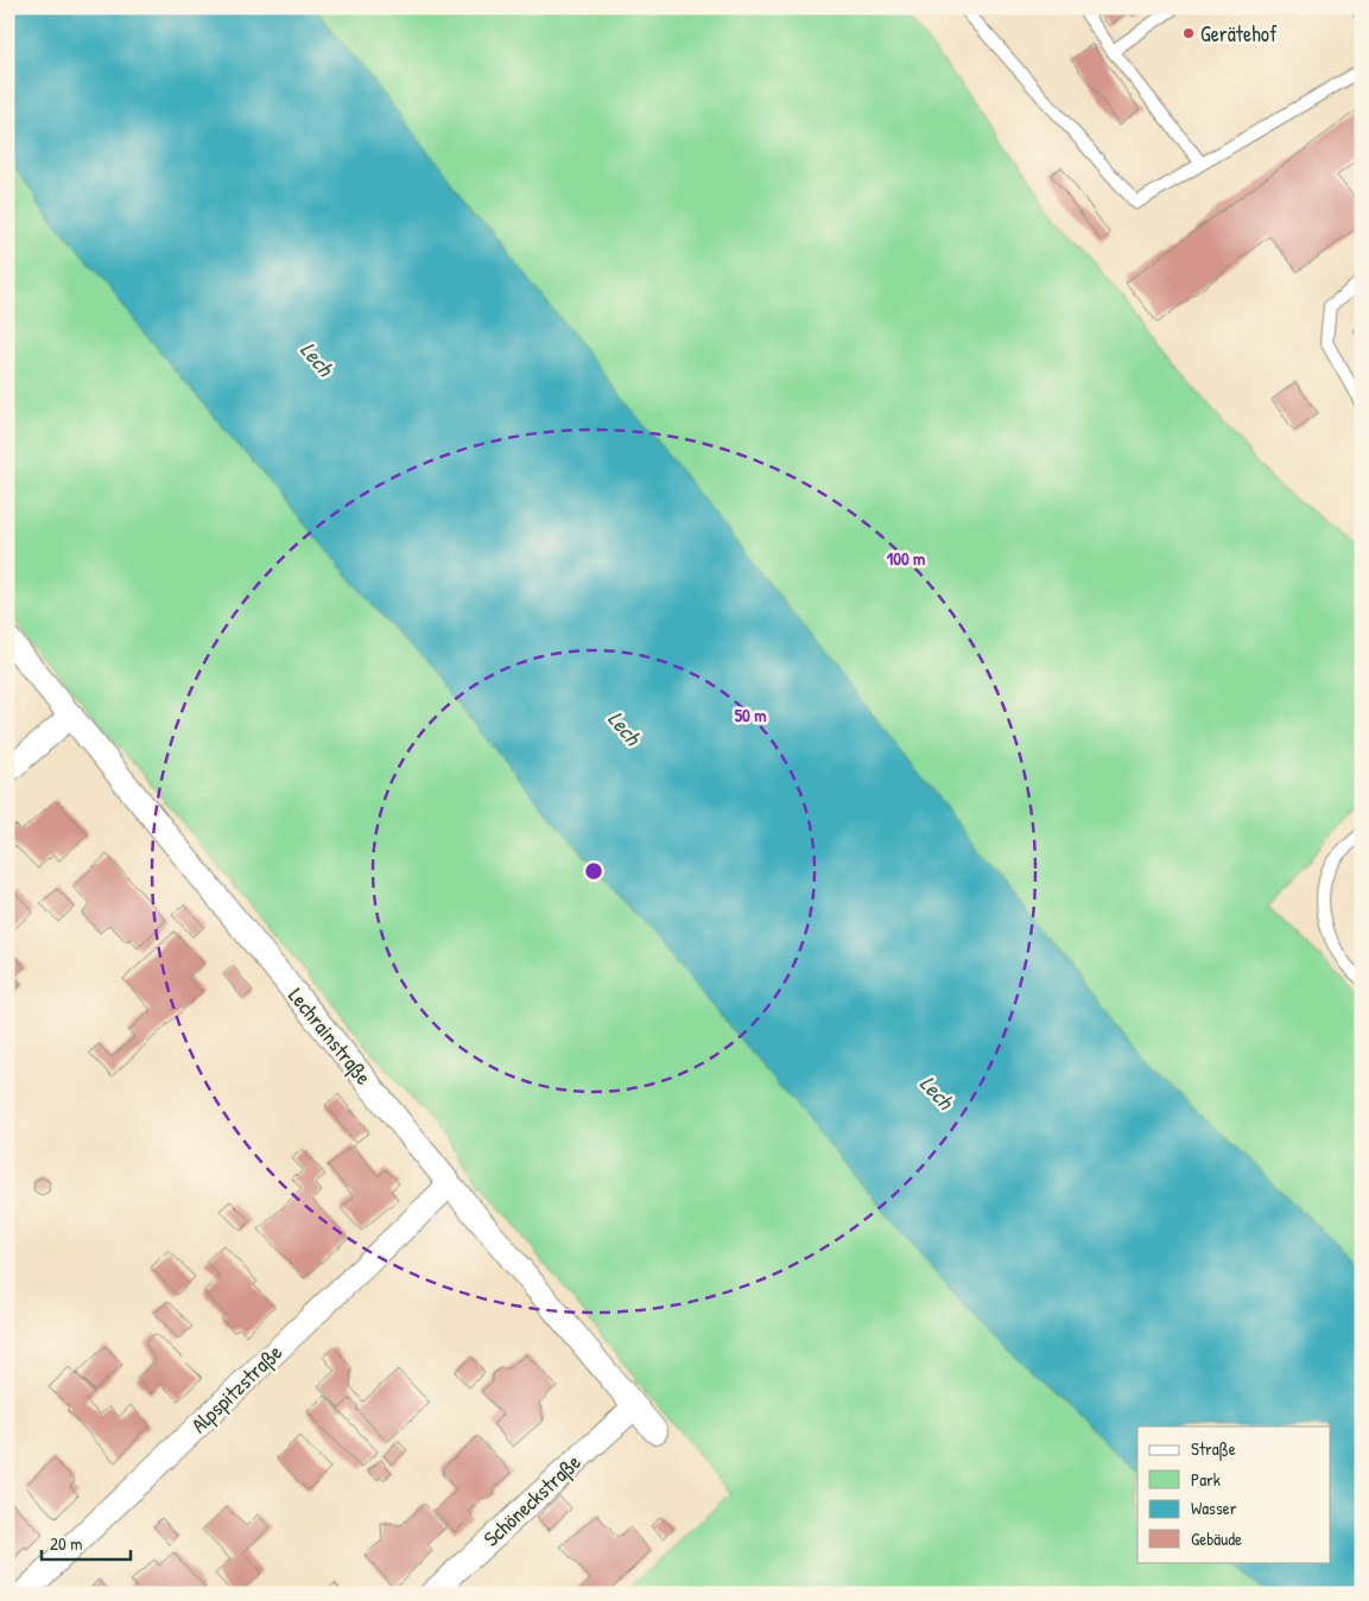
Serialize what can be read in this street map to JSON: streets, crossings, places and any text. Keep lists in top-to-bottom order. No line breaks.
{"streets":{"street":["Lechrainstraße","Alpspitzstraße","Schöneckstraße"]},"crossings":[["Lechrainstraße","Alpspitzstraße"],["Lechrainstraße","Schöneckstraße"]],"water":["Lech"],"places":["Gerätehof"],"legend":["Straße","Park","Wasser","Gebäude"],"scale_bar":"20 m","rings":["100 m","50 m"]}
